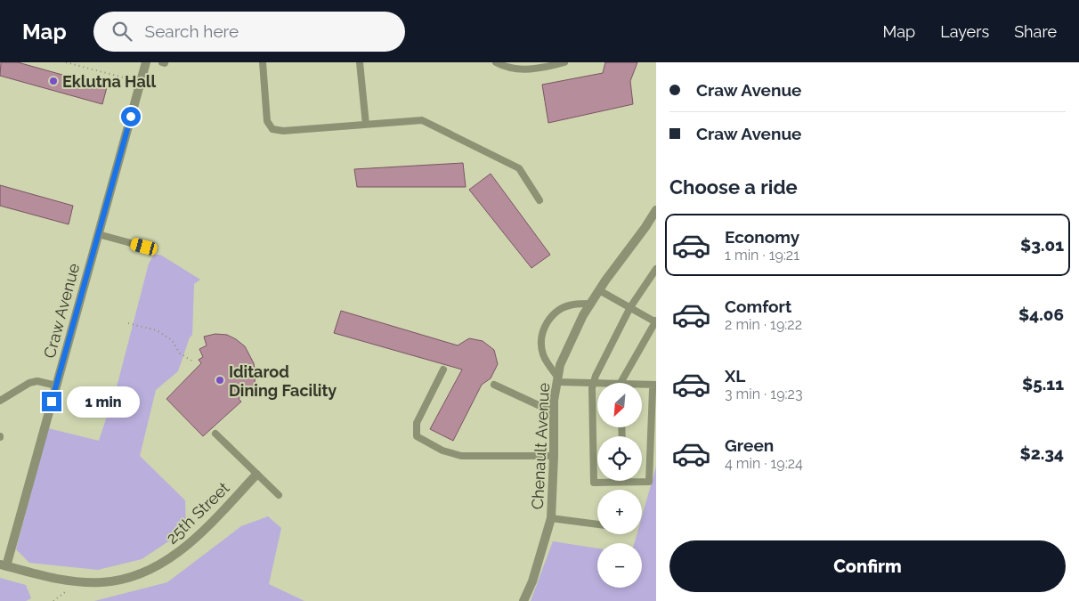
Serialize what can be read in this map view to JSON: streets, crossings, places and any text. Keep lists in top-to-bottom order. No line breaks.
{"streets":{"street":["Craw Avenue","Chenault Avenue","25th Street"]},"crossings":[["Craw Avenue","25th Street"]],"places":["Eklutna Hall","Iditarod Dining Facility"],"north":"bottom left","page":{"header":"Map","search":"Search here","nav":["Map","Layers","Share"],"banner":["Craw Avenue","Craw Avenue"],"heading":"Choose a ride","list":[{"name":"Economy","note":"1 min · 19:21","value":"$3.01"},{"name":"Comfort","note":"2 min · 19:22","value":"$4.06"},{"name":"XL","note":"3 min · 19:23","value":"$5.11"},{"name":"Green","note":"4 min · 19:24","value":"$2.34"}],"map_buttons":["+","−"],"bubble":"1 min","buttons":"Confirm"}}
